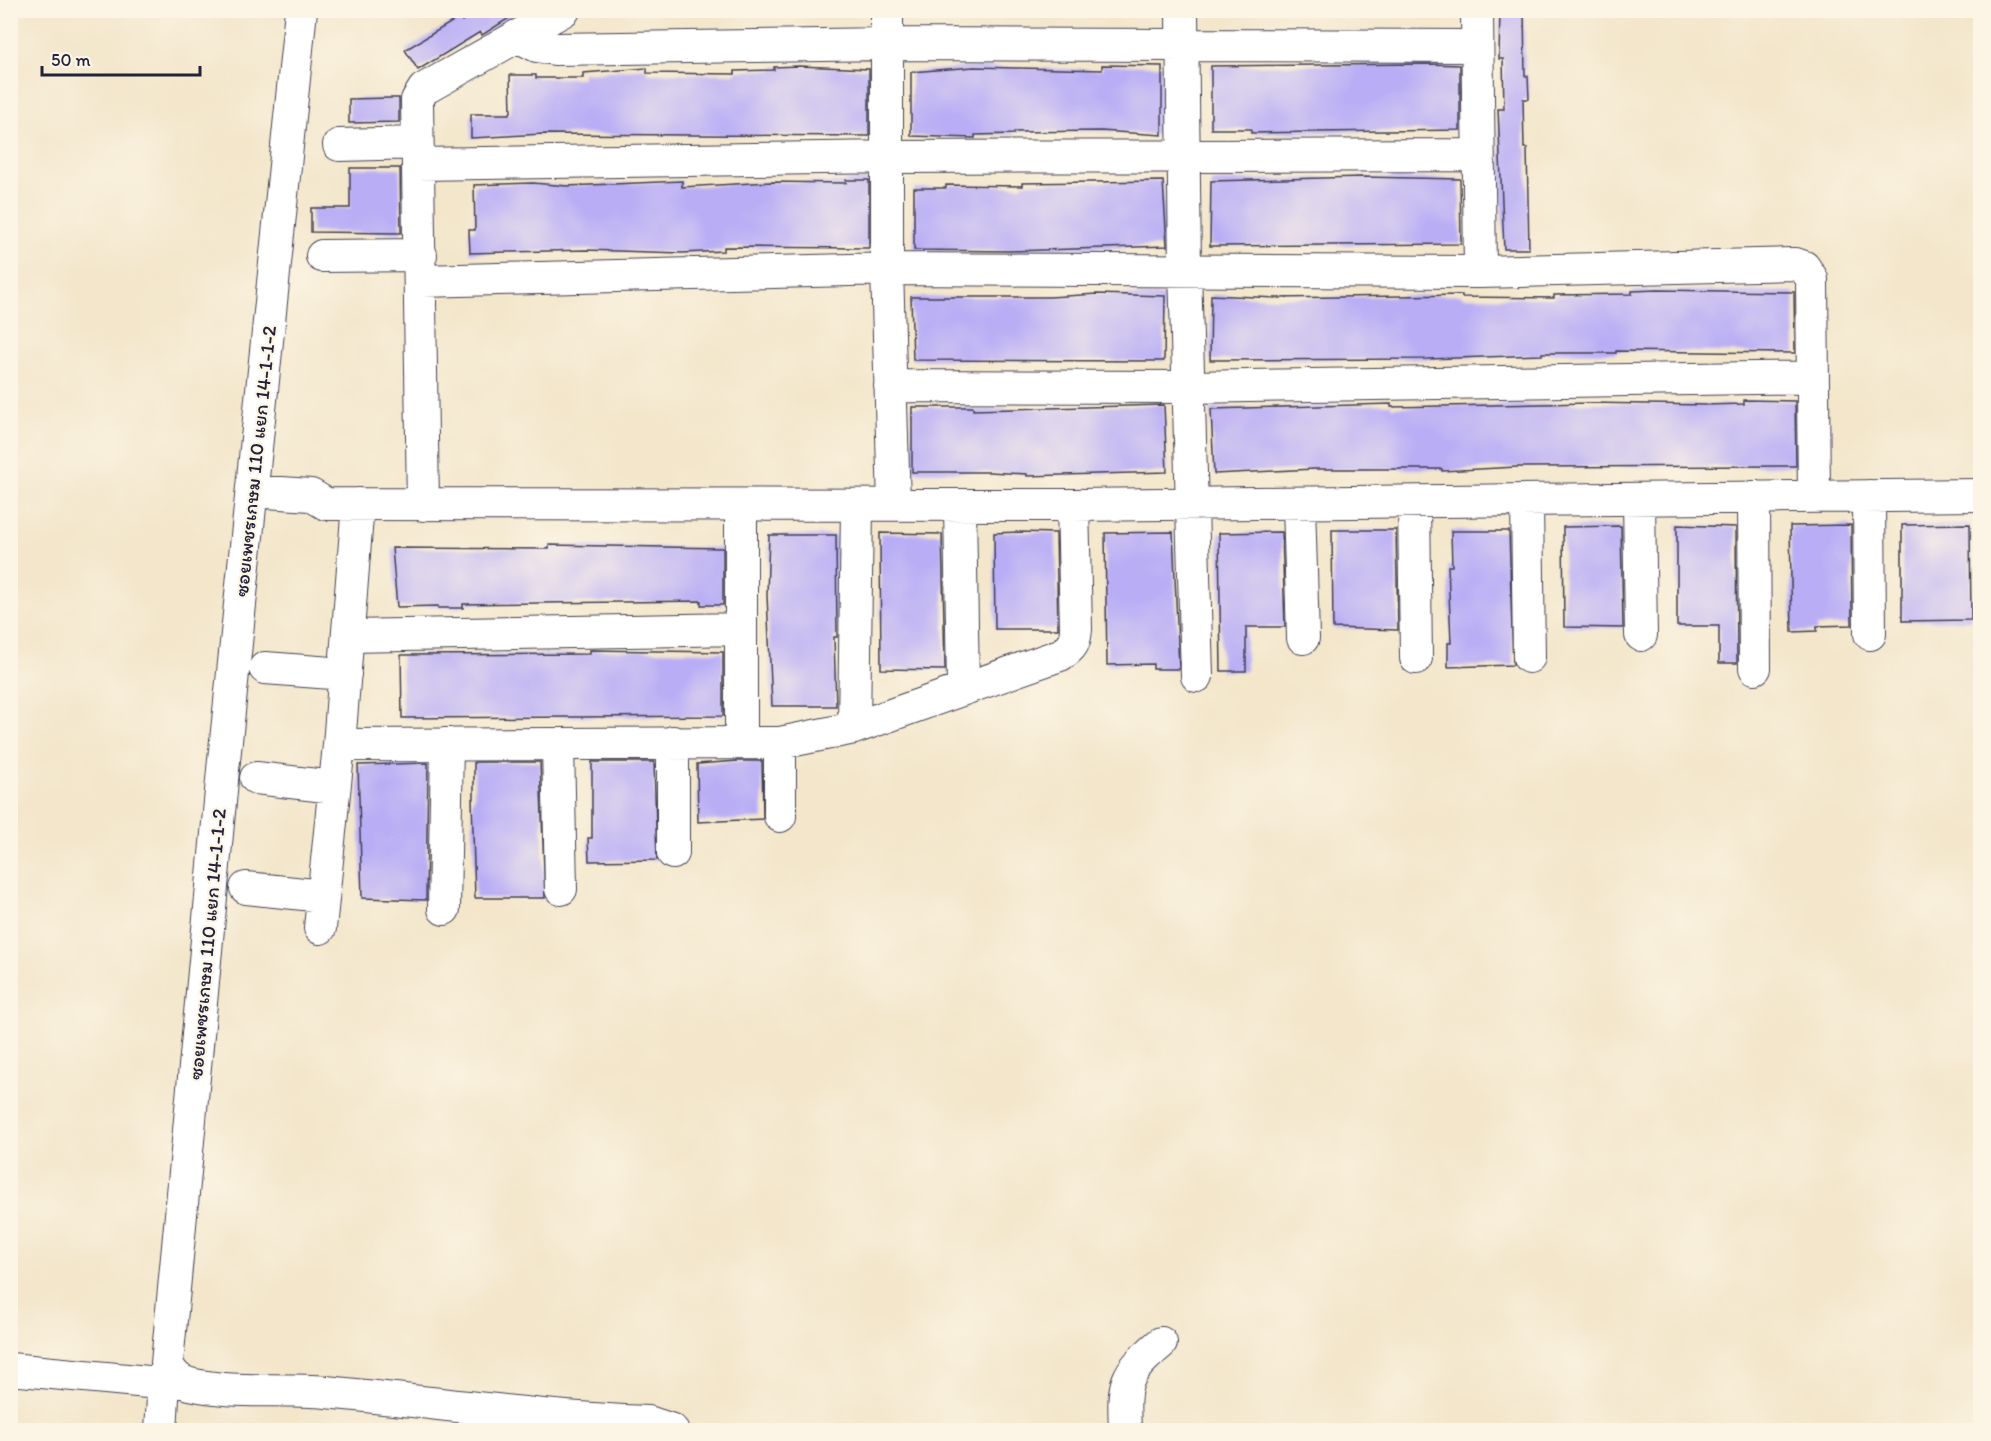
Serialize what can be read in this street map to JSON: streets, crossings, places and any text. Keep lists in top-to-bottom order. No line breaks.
{"streets":{"street":["ซอยเพชรเกษม 110 แยก 14-1-1-2"]},"scale_bar":"50 m"}
